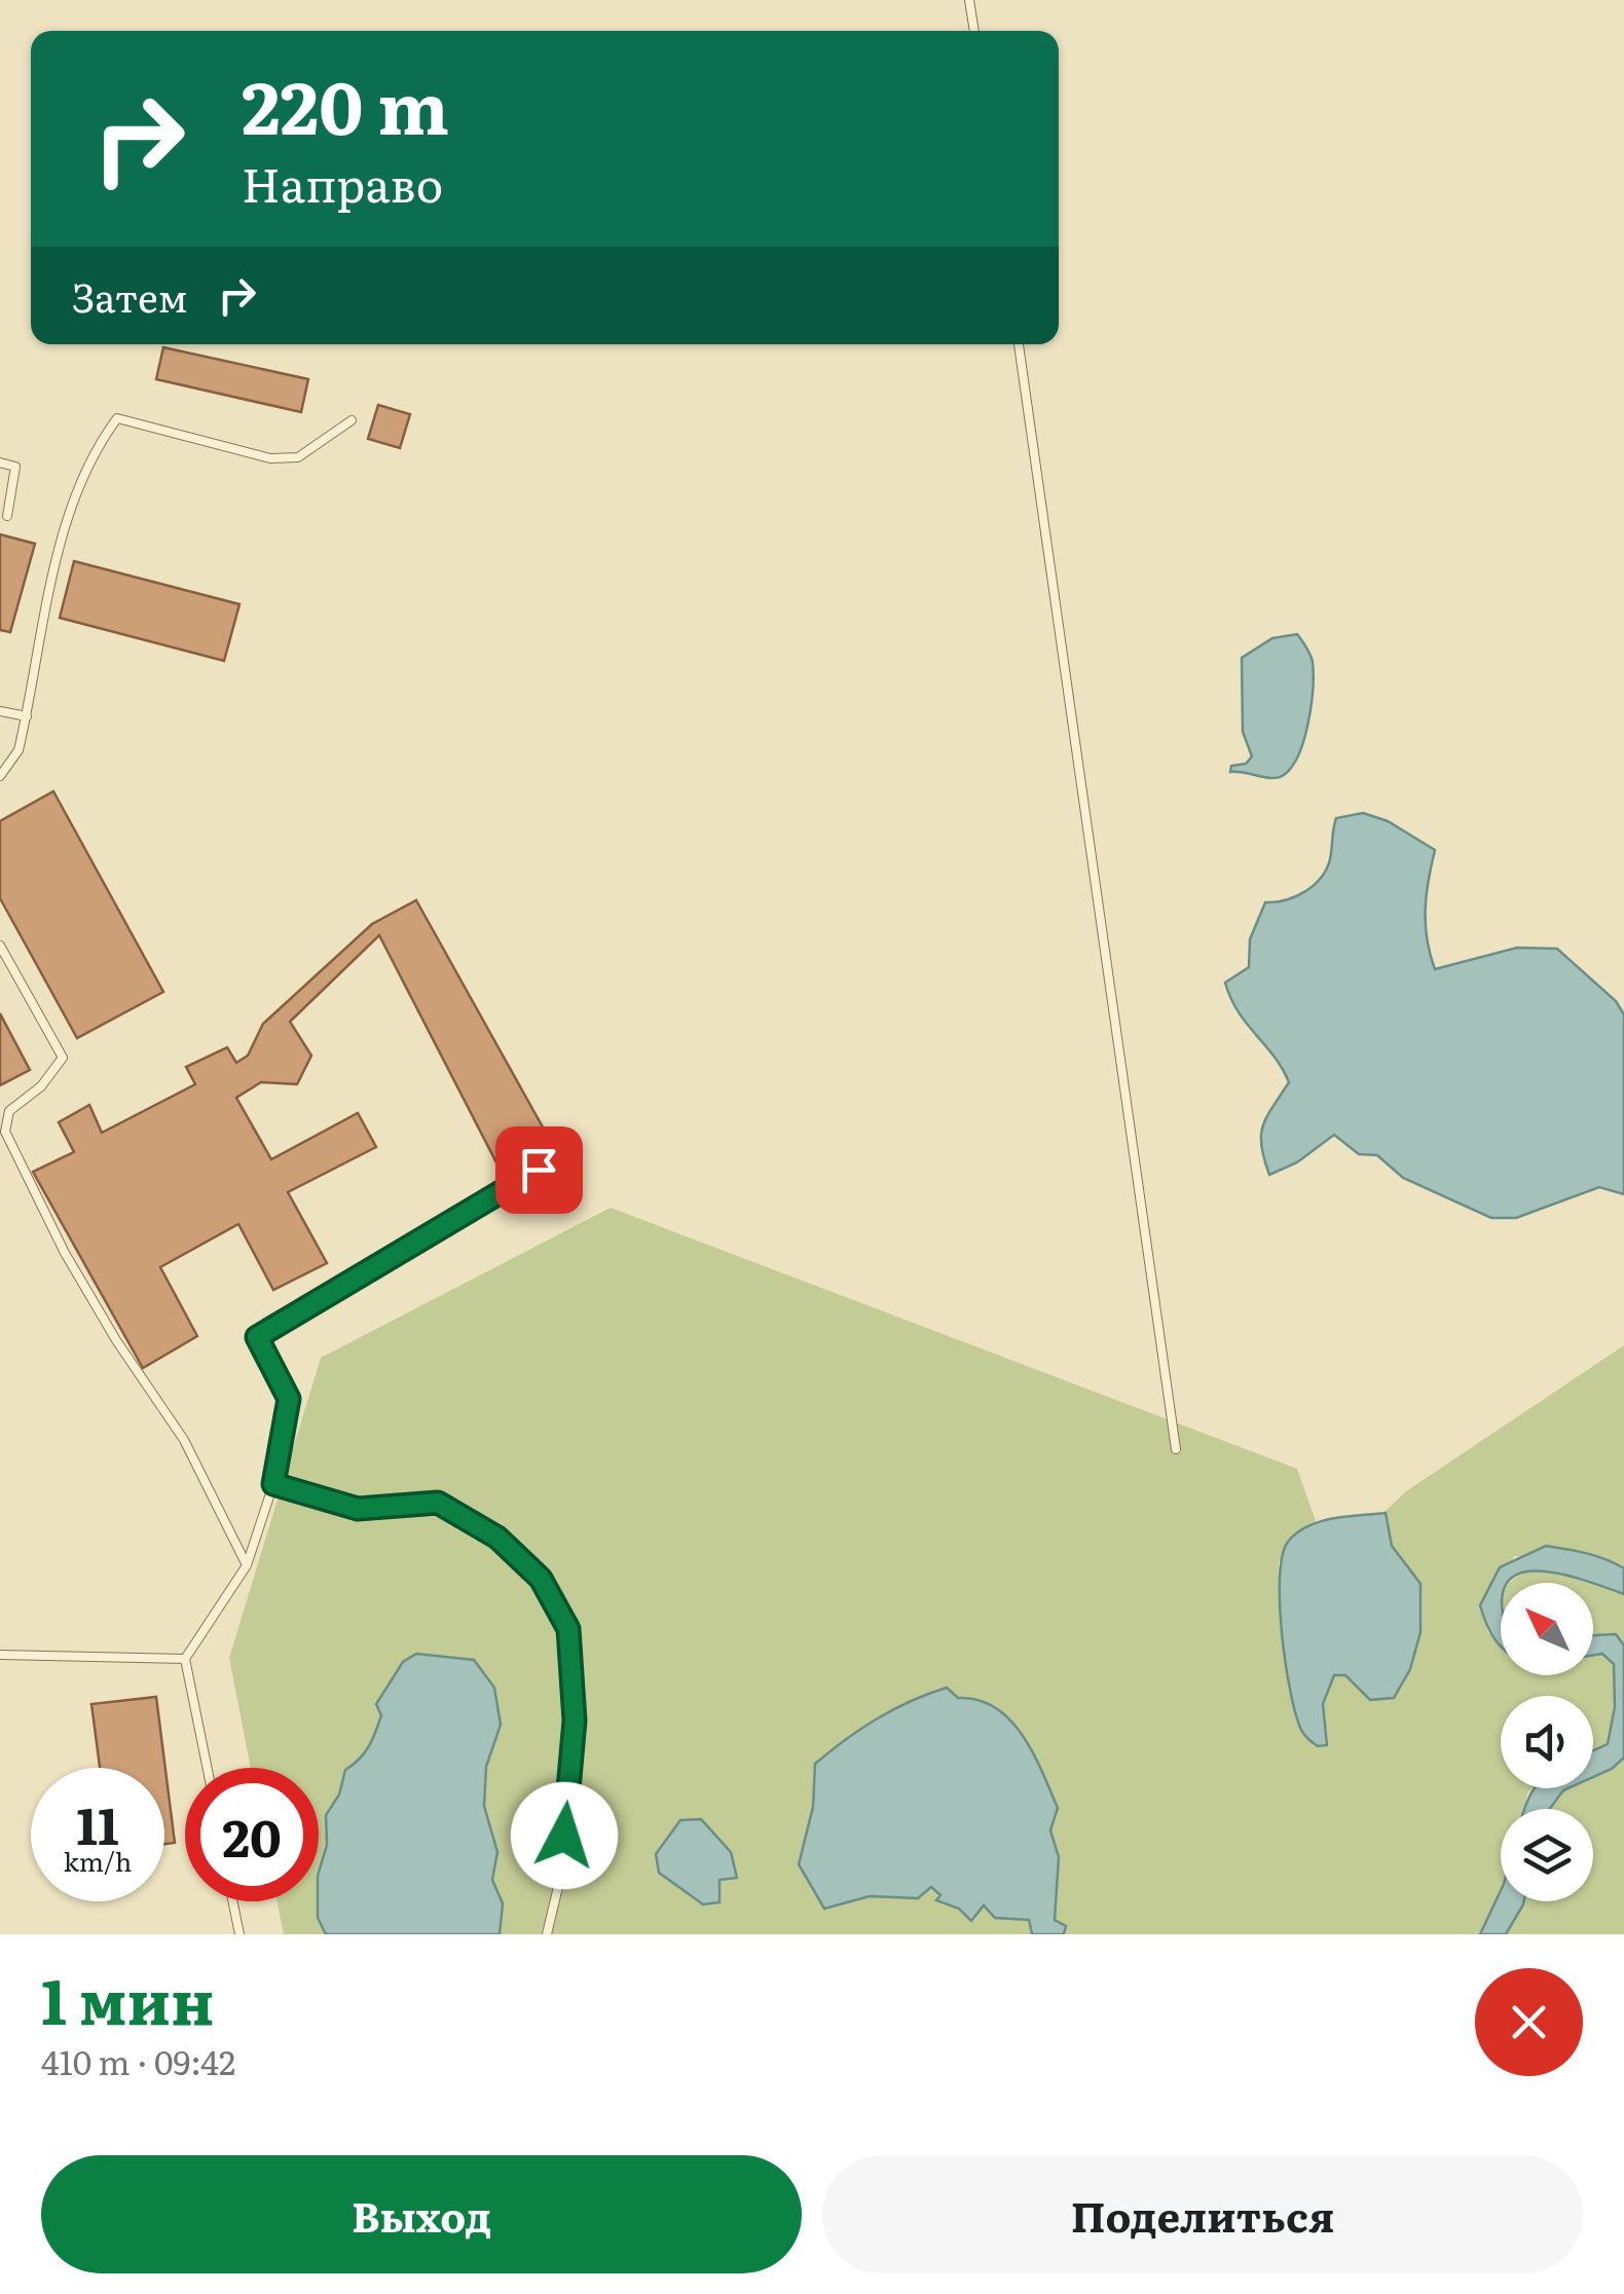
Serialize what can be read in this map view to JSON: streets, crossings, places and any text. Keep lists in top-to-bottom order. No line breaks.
{"north":"top left","page":{"turn":["220 m","Направо"],"then":"Затем","speed":"11 km/h","limit":"20","heading":["1 мин","410 m · 09:42"],"buttons":["Выход","Поделиться"]}}
